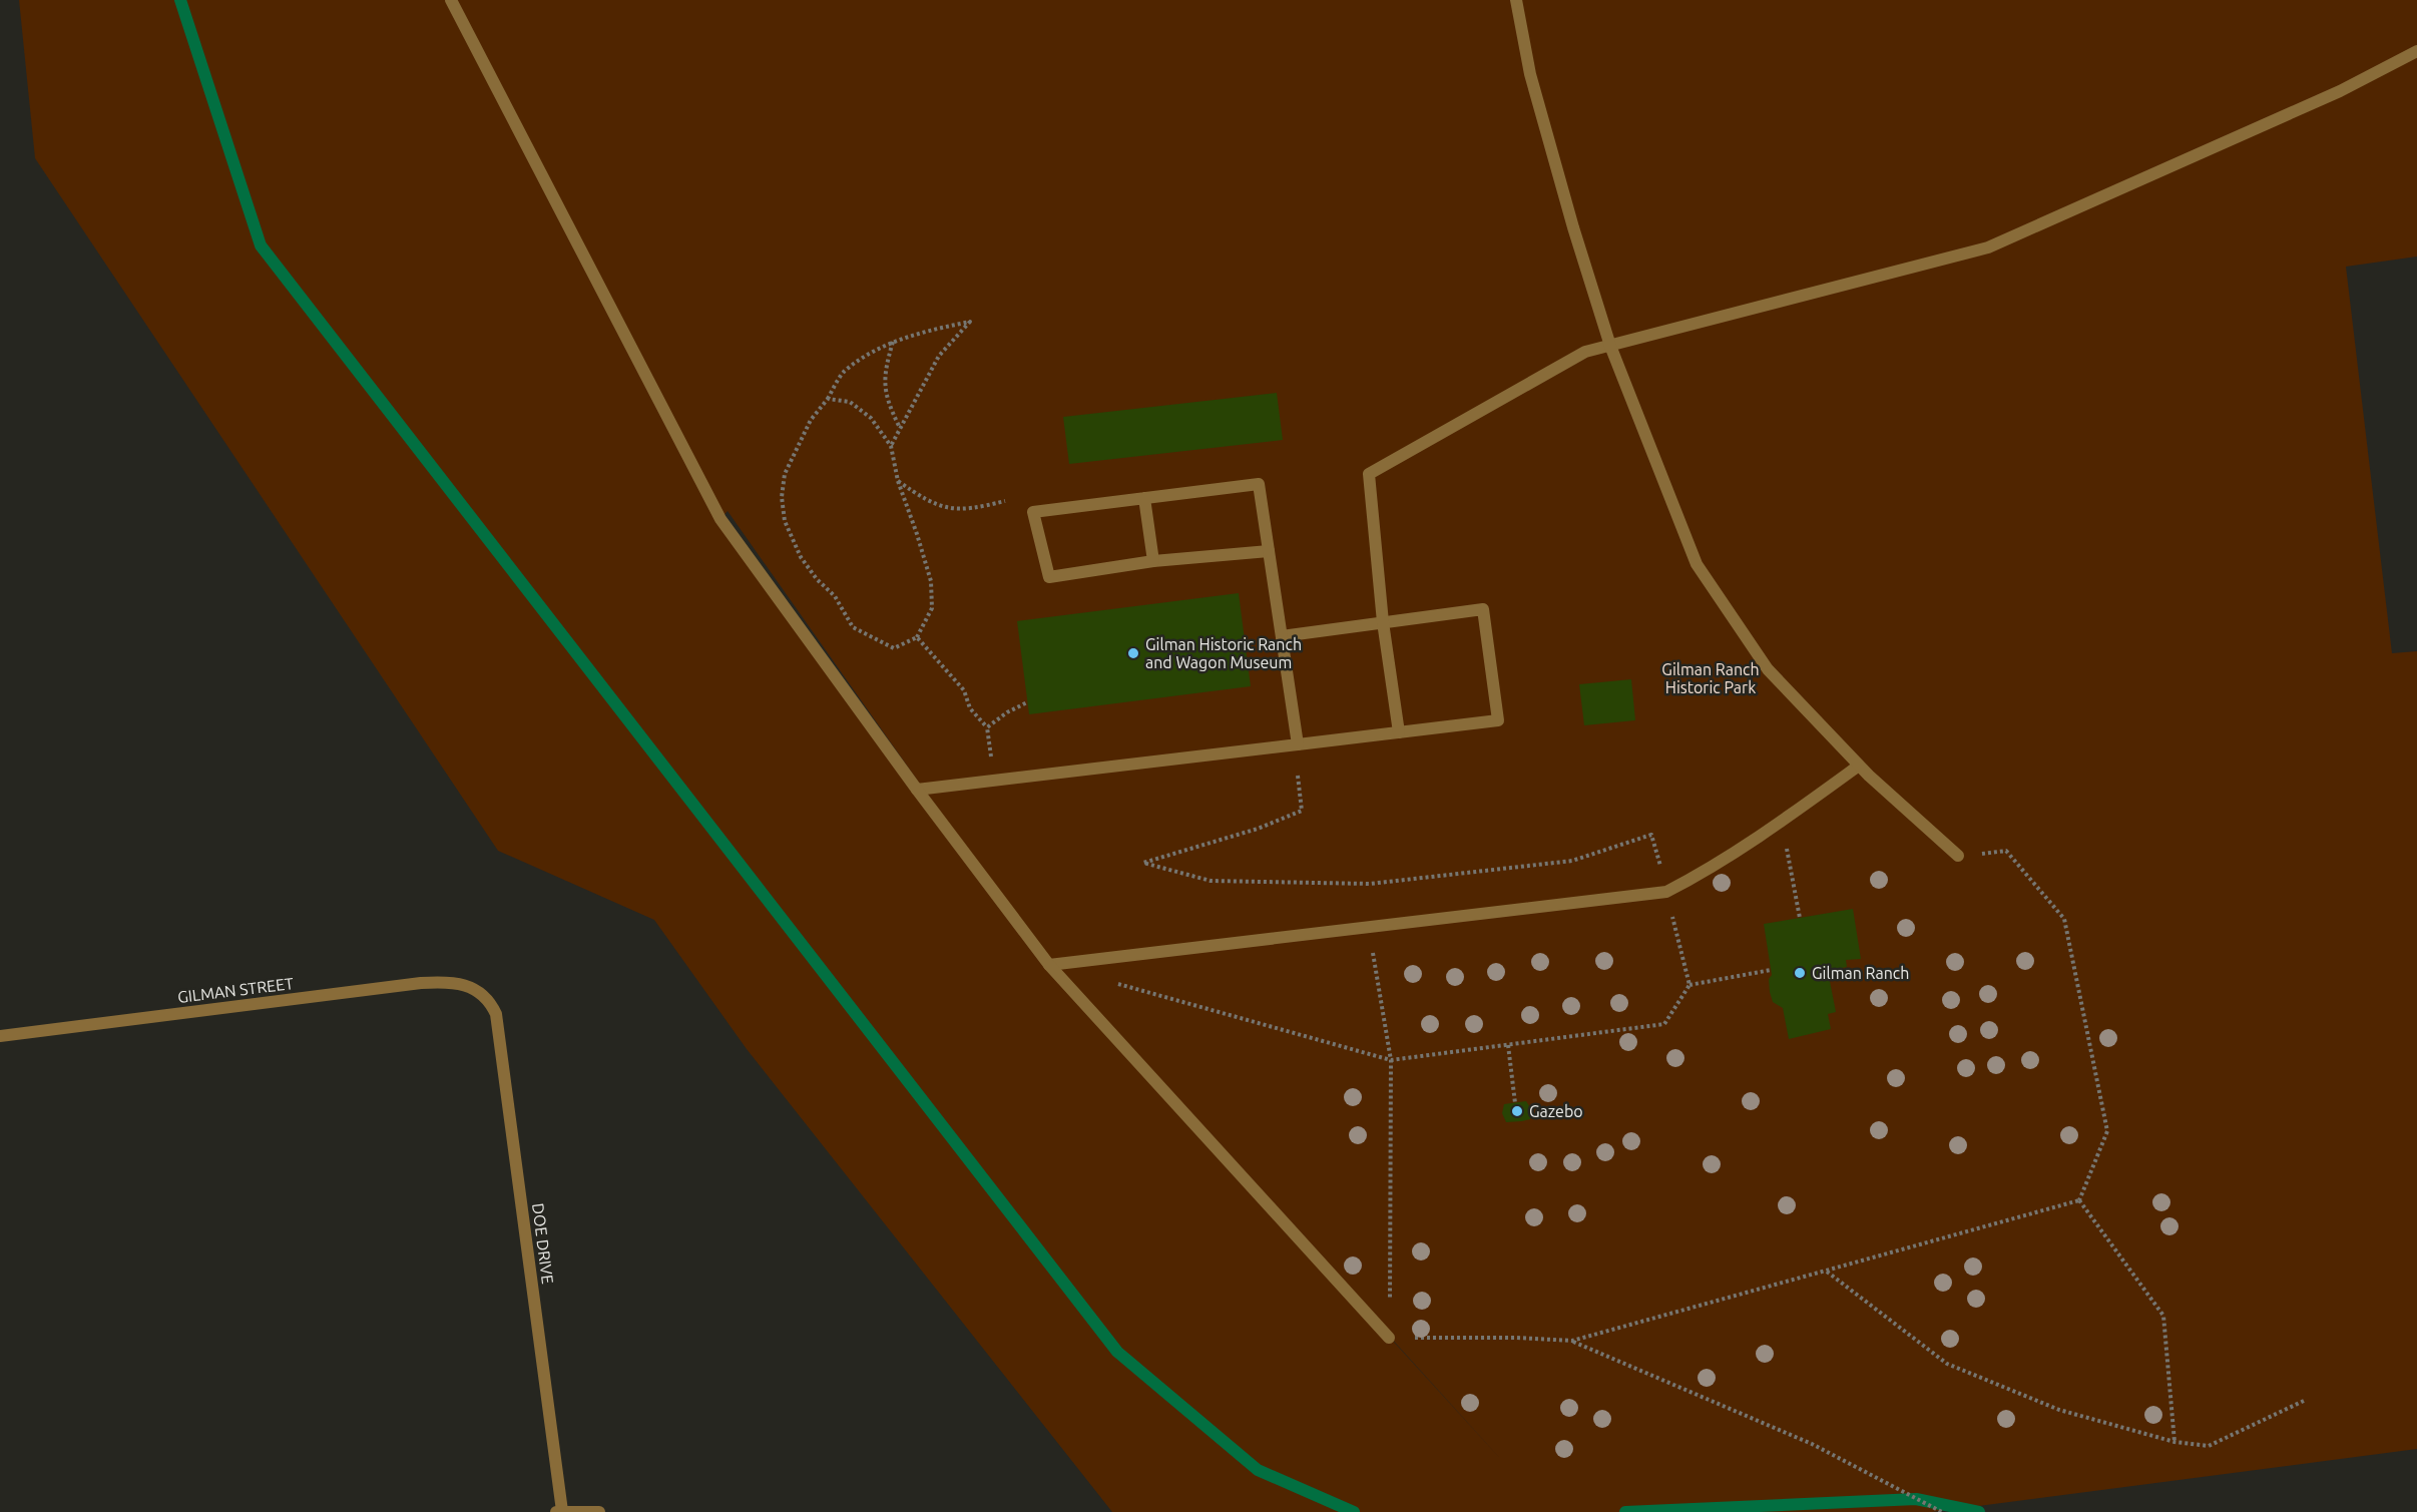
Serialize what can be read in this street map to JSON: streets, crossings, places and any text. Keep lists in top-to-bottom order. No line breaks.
{"streets":{"street":["GILMAN STREET","DOE DRIVE"]},"crossings":[["GILMAN STREET","DOE DRIVE"]],"parks":["Gilman Ranch Historic Park"],"places":["Gilman Historic Ranch and Wagon Museum","Gilman Ranch","Gazebo"]}
